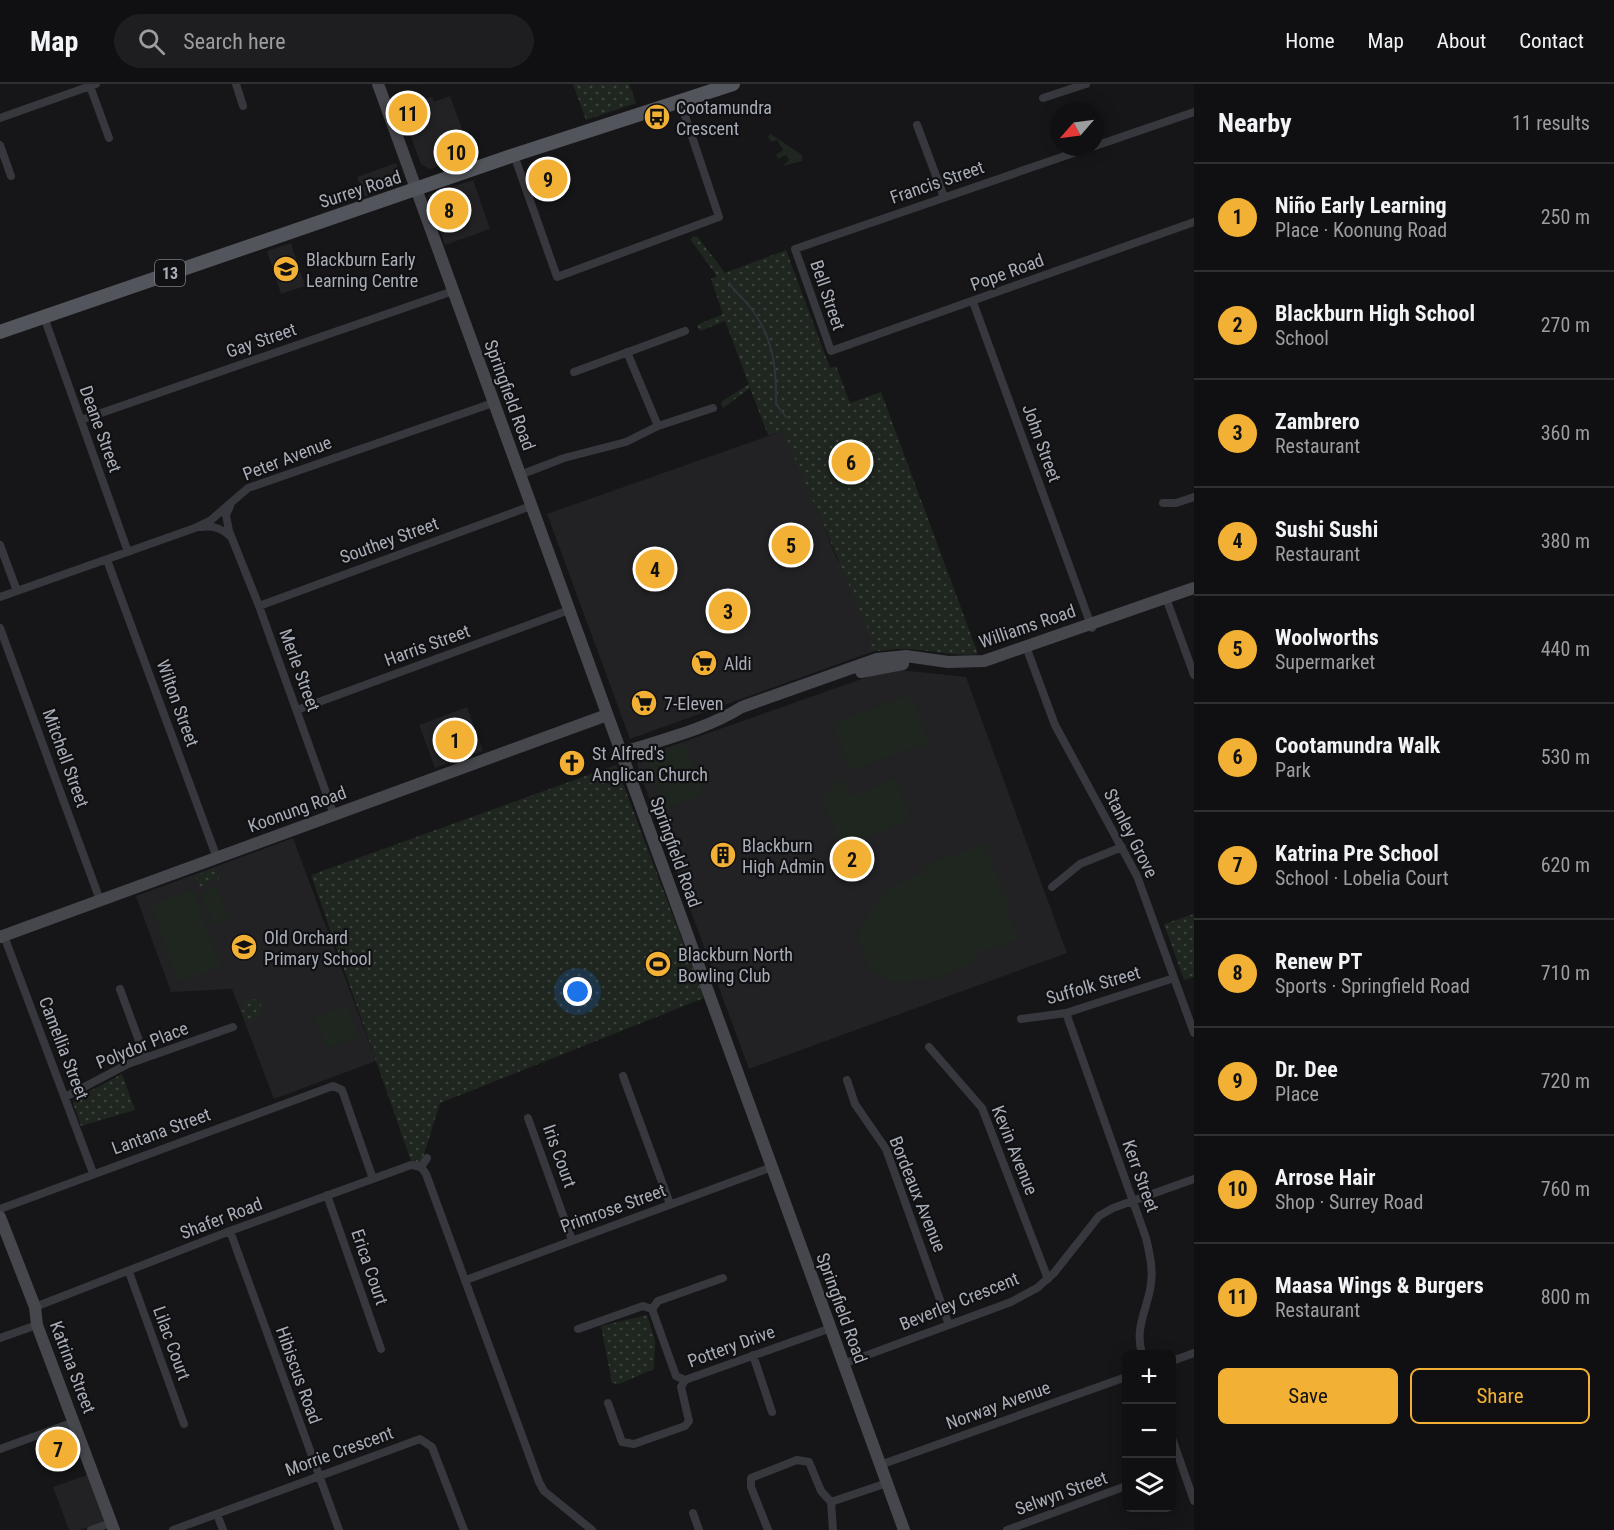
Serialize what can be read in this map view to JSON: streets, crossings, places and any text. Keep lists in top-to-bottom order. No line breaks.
{"streets":{"main road":["Surrey Road","13","Springfield Road","Williams Road","Koonung Road","Katrina Street"],"street":["Francis Street","Pope Road","Bell Street","Gay Street","Deane Street","John Street","Peter Avenue","Southey Street","Harris Street","Merle Street","Wilton Street","Mitchell Street","Stanley Grove","Suffolk Street","Polydor Place","Camellia Street","Lantana Street","Kevin Avenue","Iris Court","Kerr Street","Bordeaux Avenue","Primrose Street","Shafer Road","Erica Court","Beverley Crescent","Lilac Court","Pottery Drive","Hibiscus Road","Norway Avenue","Morrie Crescent","Selwyn Street"]},"crossings":[["Francis Street","Bell Street"],["Surrey Road","Springfield Road"],["Surrey Road","Deane Street"],["Pope Road","Bell Street"],["Pope Road","John Street"],["Gay Street","Springfield Road"],["Gay Street","Deane Street"],["Springfield Road","Peter Avenue"],["Springfield Road","Southey Street"],["Springfield Road","Williams Road"],["Springfield Road","Harris Street"],["Springfield Road","Koonung Road"],["Springfield Road","Primrose Street"],["Springfield Road","Beverley Crescent"],["Springfield Road","Pottery Drive"],["Springfield Road","Norway Avenue"],["Deane Street","Peter Avenue"],["John Street","Williams Road"],["Peter Avenue","Merle Street"],["Peter Avenue","Wilton Street"],["Southey Street","Merle Street"],["Williams Road","Stanley Grove"],["Harris Street","Merle Street"],["Merle Street","Koonung Road"],["Wilton Street","Koonung Road"],["Mitchell Street","Koonung Road"],["Koonung Road","Camellia Street"],["Stanley Grove","Suffolk Street"],["Suffolk Street","Kerr Street"],["Polydor Place","Camellia Street"],["Camellia Street","Lantana Street"],["Lantana Street","Shafer Road"],["Kevin Avenue","Beverley Crescent"],["Iris Court","Primrose Street"],["Kerr Street","Beverley Crescent"],["Bordeaux Avenue","Beverley Crescent"],["Shafer Road","Erica Court"],["Shafer Road","Lilac Court"],["Shafer Road","Katrina Street"],["Shafer Road","Hibiscus Road"],["Hibiscus Road","Morrie Crescent"]],"places":{"bus stop":["Cootamundra Crescent"],"school or university":["Blackburn Early Learning Centre","Old Orchard Primary School"],"supermarket":["Aldi","7-Eleven"],"church":["St Alfred's Anglican Church"],"building":["Blackburn High Admin"],"sports":["Blackburn North Bowling Club"]},"north":"bottom left","page":{"header":"Map","search":"Search here","nav":["Home","Map","About","Contact"],"heading":["Nearby","11 results"],"pins":["11","10","9","8","6","5","4","3","1","2","7"],"list":[{"mark":"1","name":"Niño Early Learning","note":"Place · Koonung Road","value":"250 m"},{"mark":"2","name":"Blackburn High School","note":"School","value":"270 m"},{"mark":"3","name":"Zambrero","note":"Restaurant","value":"360 m"},{"mark":"4","name":"Sushi Sushi","note":"Restaurant","value":"380 m"},{"mark":"5","name":"Woolworths","note":"Supermarket","value":"440 m"},{"mark":"6","name":"Cootamundra Walk","note":"Park","value":"530 m"},{"mark":"7","name":"Katrina Pre School","note":"School · Lobelia Court","value":"620 m"},{"mark":"8","name":"Renew PT","note":"Sports · Springfield Road","value":"710 m"},{"mark":"9","name":"Dr. Dee","note":"Place","value":"720 m"},{"mark":"10","name":"Arrose Hair","note":"Shop · Surrey Road","value":"760 m"},{"mark":"11","name":"Maasa Wings & Burgers","note":"Restaurant","value":"800 m"}],"map_buttons":["+","−"],"buttons":["Save","Share"]}}
